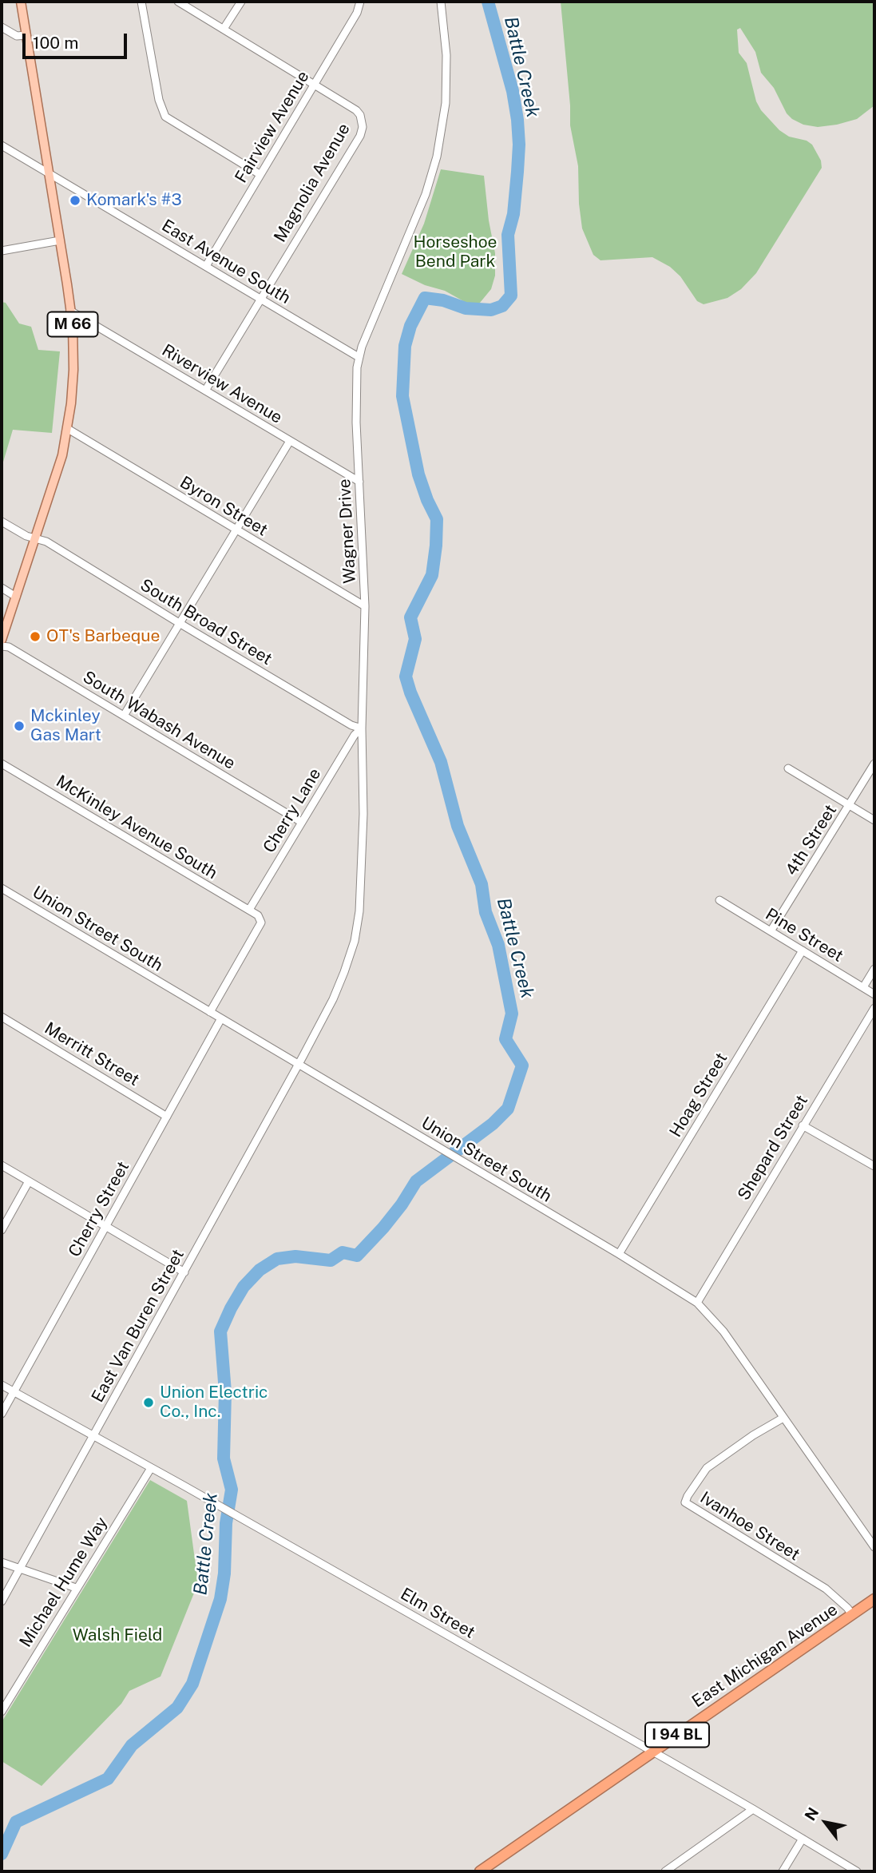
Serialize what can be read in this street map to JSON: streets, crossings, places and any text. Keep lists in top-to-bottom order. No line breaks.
{"streets":{"highway":["East Michigan Avenue","I 94 BL"],"main road":["M 66"],"street":["Fairview Avenue","Magnolia Avenue","East Avenue South","Riverview Avenue","Byron Street","Wagner Drive","South Broad Street","South Wabash Avenue","Cherry Lane","McKinley Avenue South","4th Street","Union Street South","Pine Street","Merritt Street","Hoag Street","Shepard Street","Cherry Street","East Van Buren Street","Ivanhoe Street","Michael Hume Way","Elm Street"]},"crossings":[["Fairview Avenue","Magnolia Avenue"],["Fairview Avenue","East Avenue South"],["Magnolia Avenue","East Avenue South"],["Magnolia Avenue","Riverview Avenue"],["East Avenue South","M 66"],["East Avenue South","Wagner Drive"],["M 66","Riverview Avenue"],["M 66","Byron Street"],["M 66","South Broad Street"],["Riverview Avenue","Wagner Drive"],["Byron Street","Wagner Drive"],["Wagner Drive","South Broad Street"],["Wagner Drive","Cherry Lane"],["Wagner Drive","Union Street South"],["Wagner Drive","East Van Buren Street"],["South Broad Street","Cherry Lane"],["South Wabash Avenue","Cherry Lane"],["Cherry Lane","McKinley Avenue South"],["McKinley Avenue South","Union Street South"],["4th Street","Pine Street"],["Union Street South","Hoag Street"],["Union Street South","Shepard Street"],["Union Street South","Cherry Street"],["Union Street South","East Van Buren Street"],["Union Street South","Ivanhoe Street"],["Pine Street","Hoag Street"],["Merritt Street","Cherry Street"],["Cherry Street","Elm Street"],["East Van Buren Street","Elm Street"],["Ivanhoe Street","East Michigan Avenue"],["Michael Hume Way","Elm Street"],["Elm Street","East Michigan Avenue"]],"water":["Battle Creek"],"parks":["Horseshoe Bend Park","Walsh Field"],"places":["Komark's #3","OT's Barbeque","Mckinley Gas Mart","Union Electric Co., Inc."],"scale_bar":"100 m","north":"top left"}
